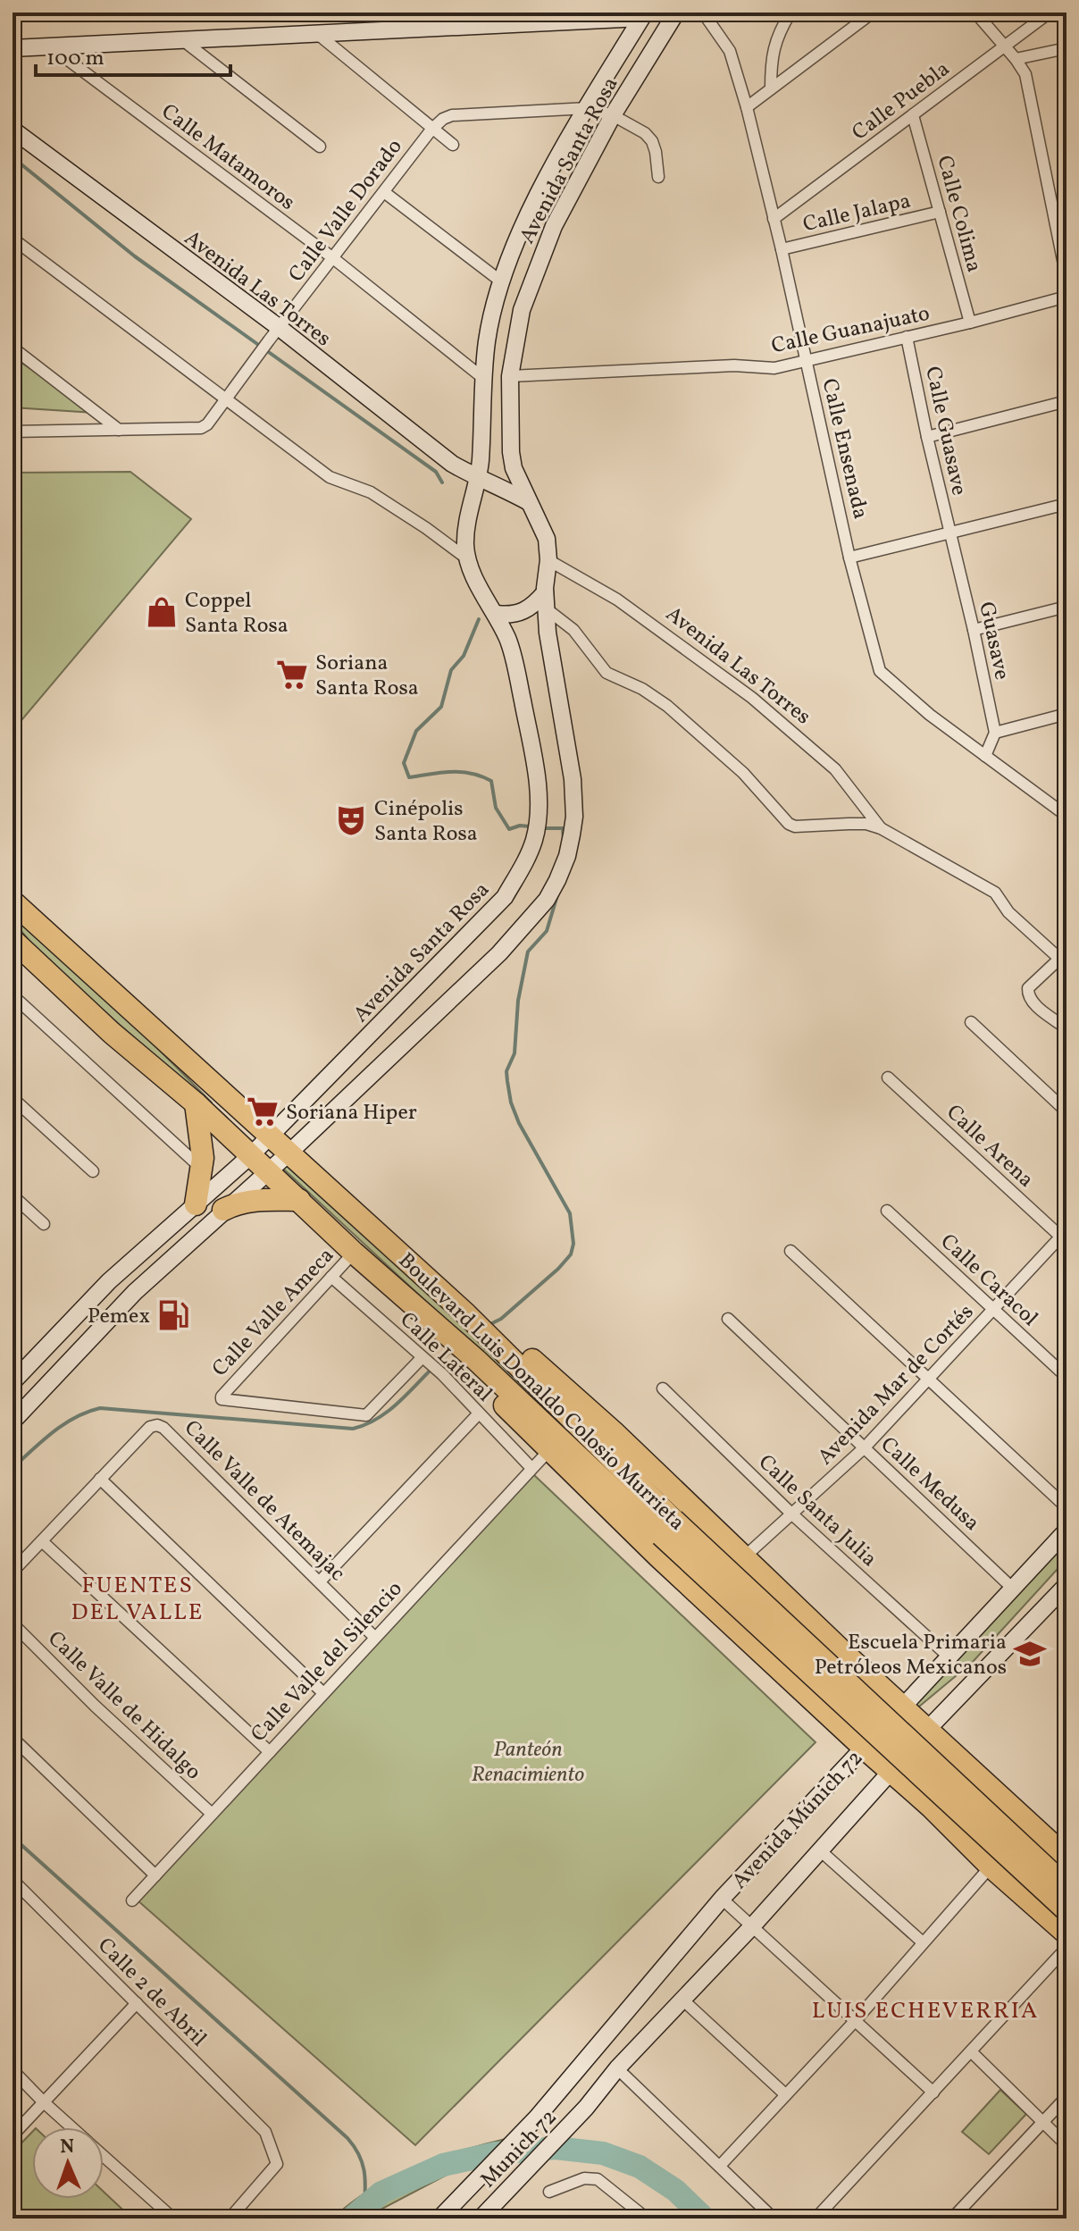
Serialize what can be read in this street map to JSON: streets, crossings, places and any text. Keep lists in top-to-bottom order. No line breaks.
{"streets":{"highway":["Boulevard Luis Donaldo Colosio Murrieta","Avenida Múnich 72"],"main road":["Avenida Santa Rosa","Avenida Las Torres","Munich 72"],"street":["Calle Puebla","Calle Matamoros","Calle Valle Dorado","Calle Jalapa","Calle Colima","Calle Guanajuato","Calle Guasave","Calle Ensenada","Guasave","Calle Arena","Calle Caracol","Calle Valle Ameca","Calle Lateral","Avenida Mar de Cortés","Calle Medusa","Calle Valle de Atemajac","Calle Santa Julia","Calle Valle del Silencio","Calle Valle de Hidalgo","Calle 2 de Abril"]},"crossings":[["Calle Puebla","Calle Colima"],["Calle Puebla","Calle Ensenada"],["Calle Matamoros","Avenida Santa Rosa"],["Calle Matamoros","Calle Valle Dorado"],["Avenida Santa Rosa","Calle Valle Dorado"],["Avenida Santa Rosa","Avenida Las Torres"],["Avenida Santa Rosa","Calle Guanajuato"],["Avenida Santa Rosa","Boulevard Luis Donaldo Colosio Murrieta"],["Calle Valle Dorado","Avenida Las Torres"],["Calle Jalapa","Calle Colima"],["Calle Jalapa","Calle Ensenada"],["Calle Colima","Calle Guanajuato"],["Calle Guanajuato","Calle Guasave"],["Calle Guanajuato","Calle Ensenada"],["Calle Guasave","Guasave"],["Calle Arena","Avenida Mar de Cortés"],["Calle Caracol","Avenida Mar de Cortés"],["Calle Valle Ameca","Calle Lateral"],["Calle Valle Ameca","Boulevard Luis Donaldo Colosio Murrieta"],["Calle Lateral","Calle Valle del Silencio"],["Avenida Mar de Cortés","Calle Medusa"],["Avenida Mar de Cortés","Calle Santa Julia"],["Calle Medusa","Avenida Múnich 72"],["Calle Valle de Atemajac","Calle Valle del Silencio"],["Calle Santa Julia","Avenida Múnich 72"],["Calle Valle del Silencio","Calle Valle de Hidalgo"],["Avenida Múnich 72","Munich 72"]],"districts":["FUENTES DEL VALLE","LUIS ECHEVERRIA"],"parks":["Panteón Renacimiento"],"places":{"shop":["Coppel Santa Rosa"],"supermarket":["Soriana Santa Rosa","Soriana Hiper"],"theatre":["Cinépolis Santa Rosa"],"fuel station":["Pemex"],"school or university":["Escuela Primaria Petróleos Mexicanos"]},"scale_bar":"100 m","north":"top"}
